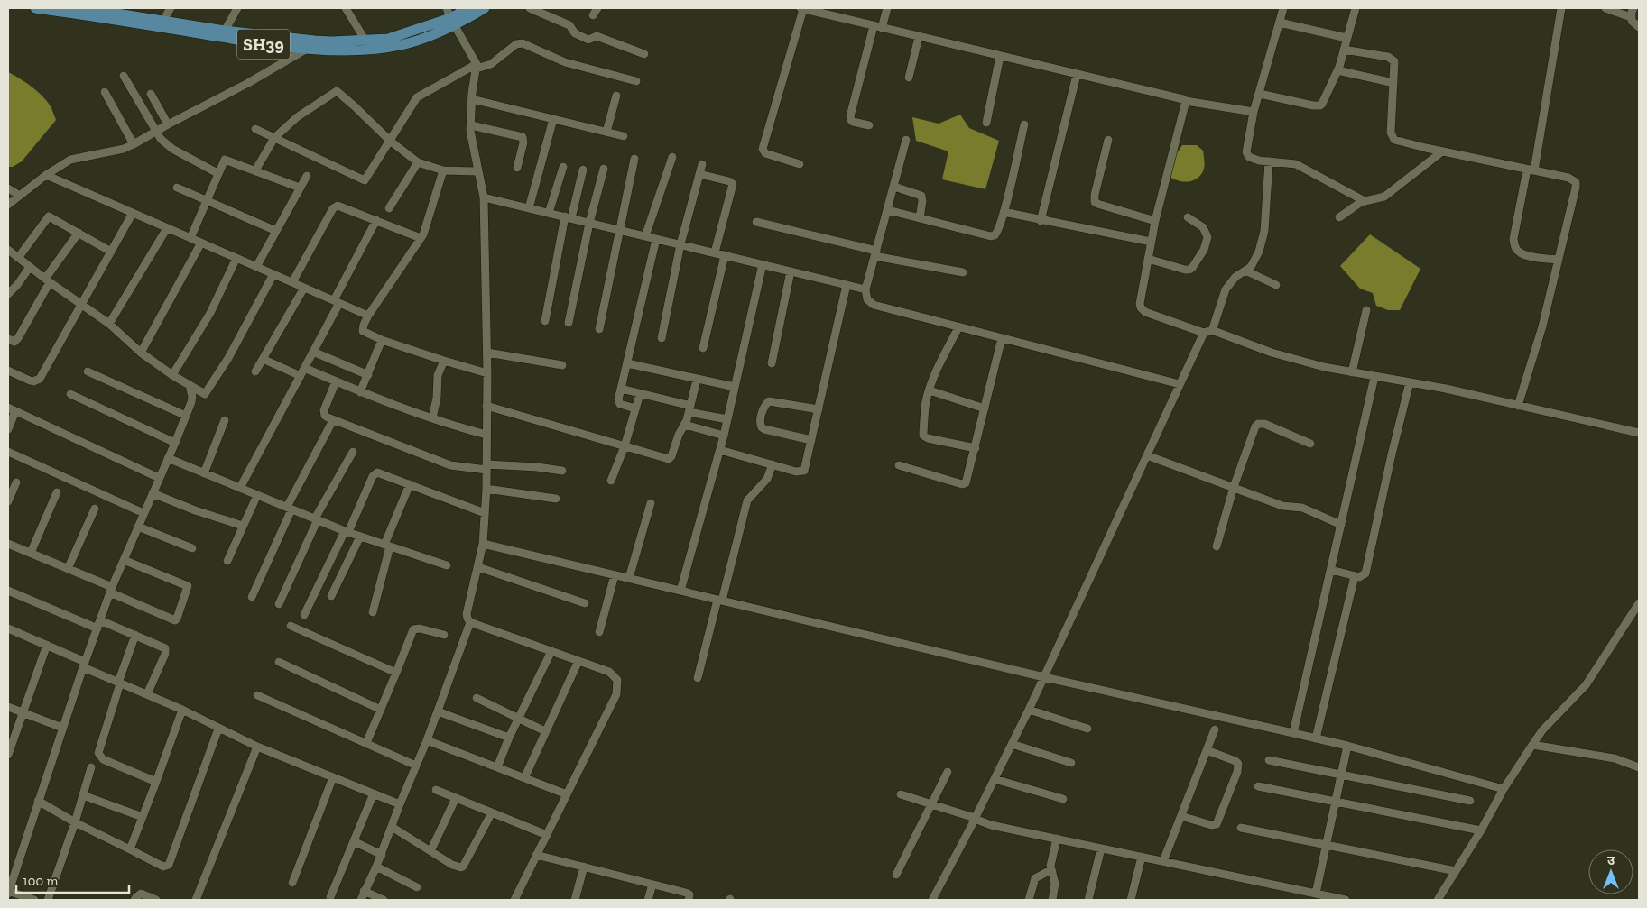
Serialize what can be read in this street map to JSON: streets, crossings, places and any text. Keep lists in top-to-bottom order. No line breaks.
{"streets":{"main road":["SH39"]},"scale_bar":"100 m","north":"top"}
